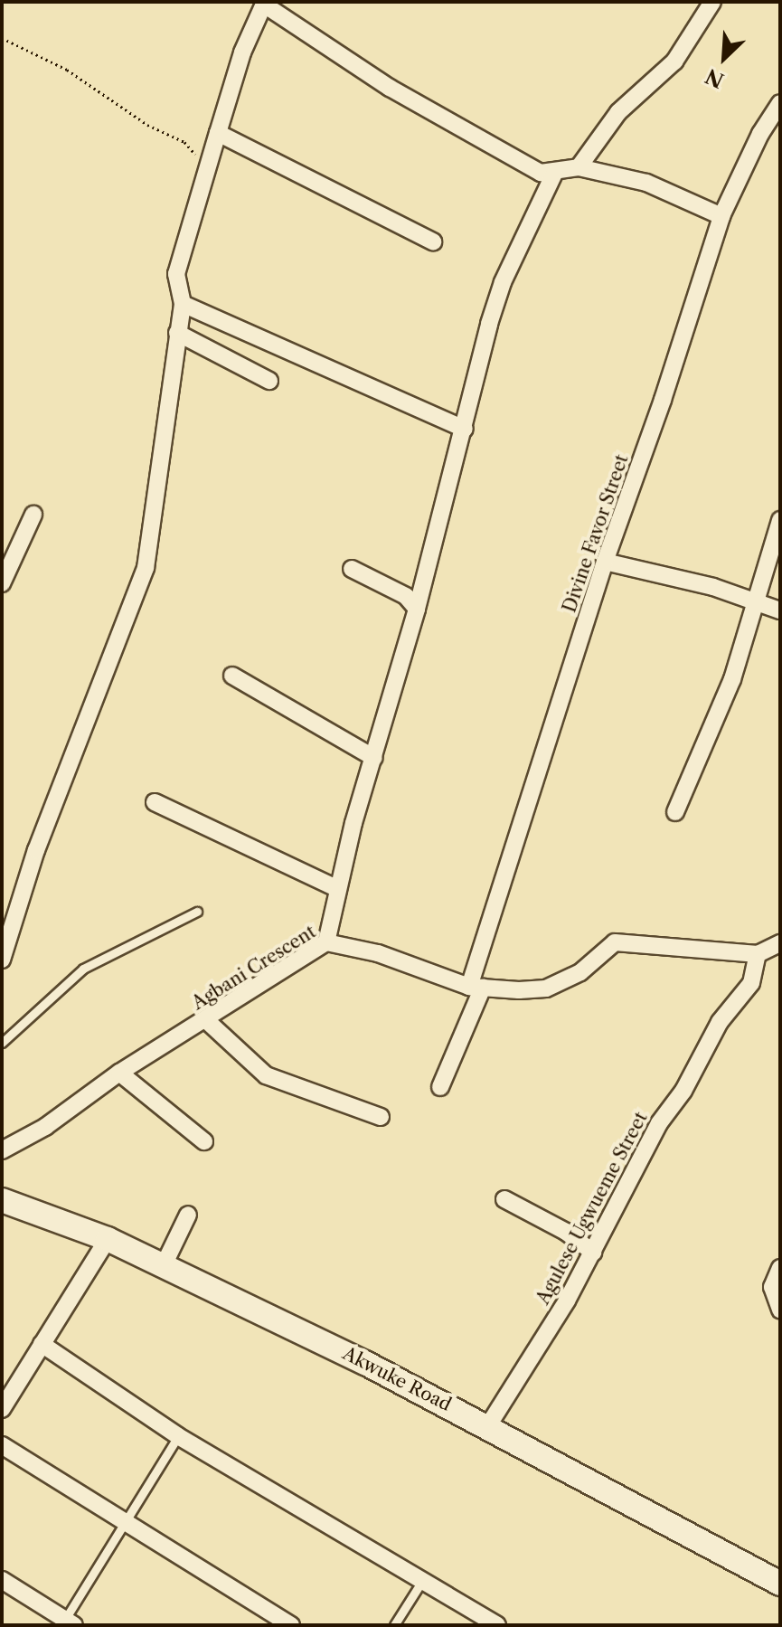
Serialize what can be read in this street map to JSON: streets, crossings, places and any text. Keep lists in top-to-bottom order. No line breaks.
{"streets":{"main road":["Akwuke Road"],"street":["Divine Favor Street","Agbani Crescent","Agulese Ugwueme Street"]},"crossings":[["Divine Favor Street","Agbani Crescent"],["Agbani Crescent","Agulese Ugwueme Street"],["Agulese Ugwueme Street","Akwuke Road"]],"north":"bottom left"}
